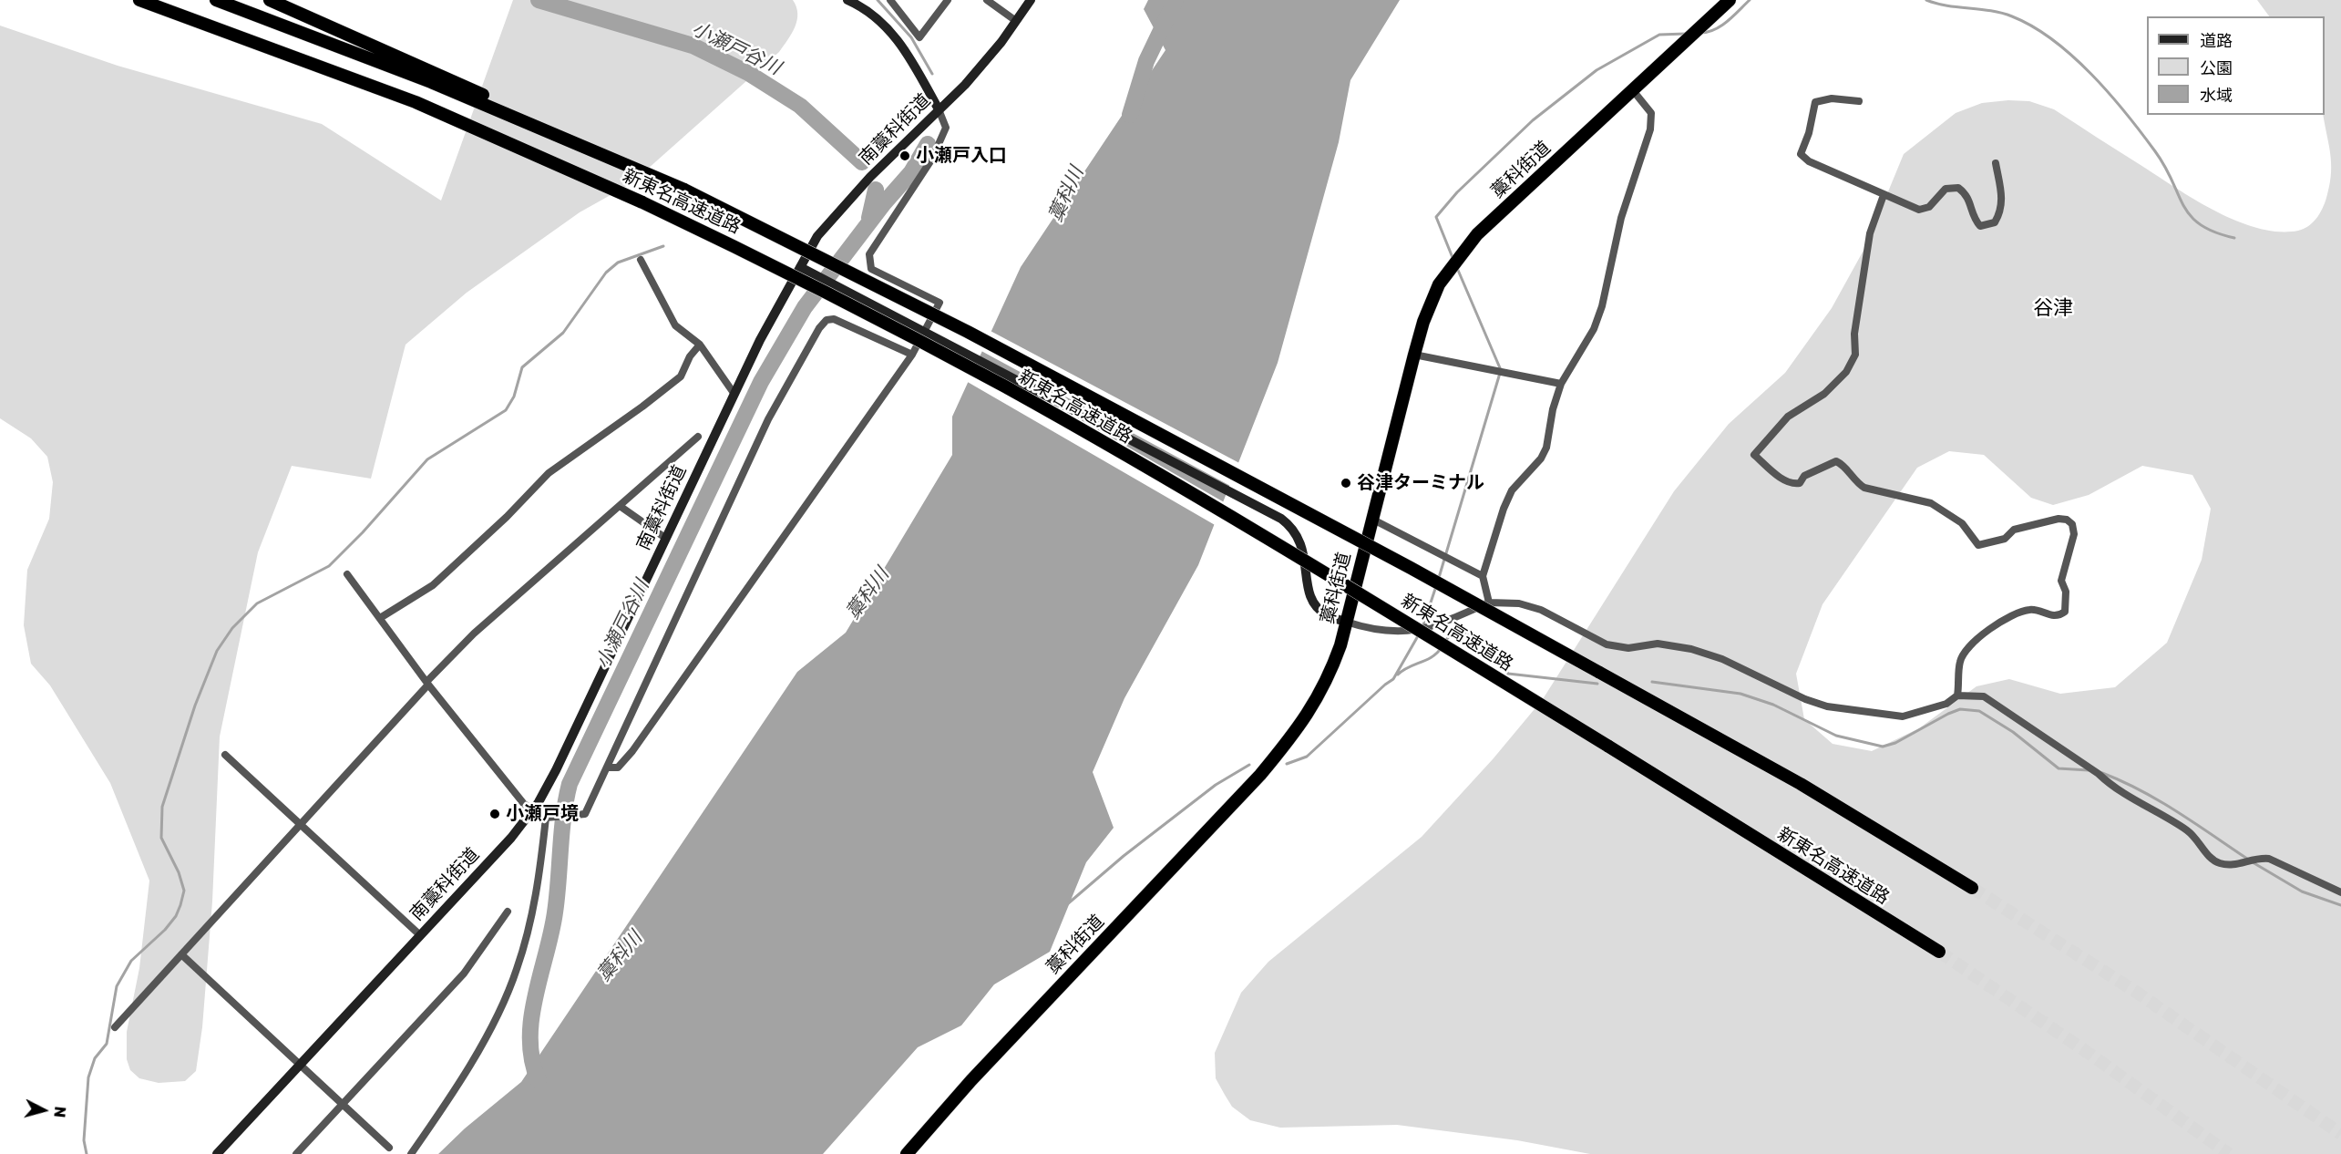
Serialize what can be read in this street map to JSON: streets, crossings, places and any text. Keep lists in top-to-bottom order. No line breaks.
{"streets":{"highway":["藁科街道","新東名高速道路"],"main road":["南藁科街道"]},"districts":["谷津"],"water":["小瀬戸谷川","藁科川"],"places":["小瀬戸入口","谷津ターミナル","小瀬戸境"],"legend":["道路","公園","水域"],"north":"right"}
